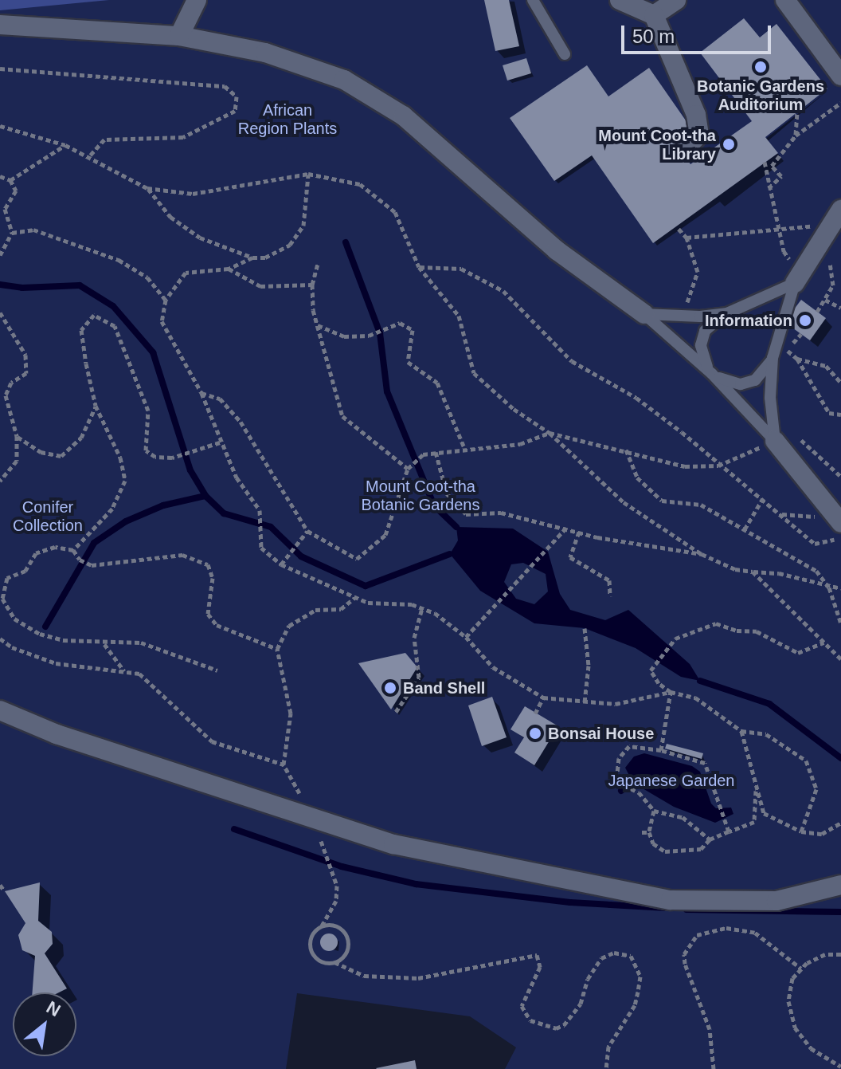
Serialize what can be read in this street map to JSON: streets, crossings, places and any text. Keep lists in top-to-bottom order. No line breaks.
{"parks":["African Region Plants","Mount Coot-tha Botanic Gardens","Conifer Collection","Japanese Garden"],"places":["Botanic Gardens Auditorium","Mount Coot-tha Library","Information","Band Shell","Bonsai House"],"scale_bar":"50 m","north":"top right"}
